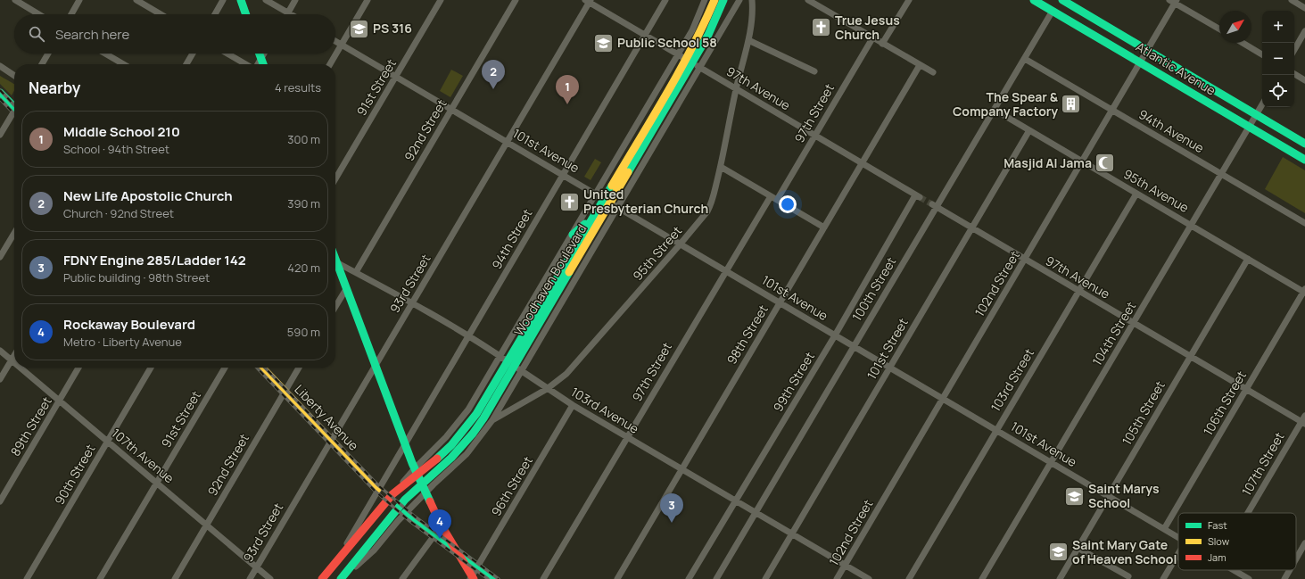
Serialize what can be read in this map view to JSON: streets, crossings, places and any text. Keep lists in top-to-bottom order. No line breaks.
{"streets":{"main road":["Atlantic Avenue","Woodhaven Boulevard","Liberty Avenue"],"street":["91st Street","97th Avenue","97th Street","92nd Street","94th Avenue","101st Avenue","95th Avenue","94th Street","95th Street","93rd Street","102nd Street","100th Street","104th Street","98th Street","101st Street","103rd Street","99th Street","106th Street","103rd Avenue","105th Street","89th Street","107th Avenue","107th Street","90th Street","96th Street"]},"crossings":[["Atlantic Avenue","102nd Street"],["Atlantic Avenue","100th Street"],["Atlantic Avenue","104th Street"],["91st Street","101st Avenue"],["91st Street","107th Avenue"],["97th Avenue","97th Street"],["97th Avenue","94th Street"],["97th Avenue","95th Street"],["97th Avenue","Woodhaven Boulevard"],["97th Avenue","93rd Street"],["97th Avenue","102nd Street"],["97th Avenue","100th Street"],["97th Avenue","104th Street"],["97th Avenue","98th Street"],["97th Avenue","101st Street"],["97th Avenue","103rd Street"],["97th Avenue","99th Street"],["97th Avenue","106th Street"],["97th Avenue","105th Street"],["97th Avenue","107th Street"],["97th Street","101st Avenue"],["97th Street","103rd Avenue"],["92nd Street","101st Avenue"],["92nd Street","103rd Avenue"],["92nd Street","Liberty Avenue"],["92nd Street","107th Avenue"],["94th Avenue","102nd Street"],["94th Avenue","100th Street"],["94th Avenue","104th Street"],["101st Avenue","94th Street"],["101st Avenue","95th Street"],["101st Avenue","Woodhaven Boulevard"],["101st Avenue","93rd Street"],["101st Avenue","102nd Street"],["101st Avenue","100th Street"],["101st Avenue","104th Street"],["101st Avenue","98th Street"],["101st Avenue","101st Street"],["101st Avenue","103rd Street"],["101st Avenue","99th Street"],["101st Avenue","106th Street"],["101st Avenue","105th Street"],["95th Avenue","102nd Street"],["95th Avenue","100th Street"],["95th Avenue","104th Street"],["95th Avenue","101st Street"],["95th Avenue","103rd Street"],["95th Avenue","106th Street"],["95th Avenue","105th Street"],["94th Street","Woodhaven Boulevard"],["94th Street","103rd Avenue"],["94th Street","Liberty Avenue"],["95th Street","Woodhaven Boulevard"],["95th Street","103rd Avenue"],["Woodhaven Boulevard","103rd Avenue"],["93rd Street","103rd Avenue"],["93rd Street","Liberty Avenue"],["93rd Street","107th Avenue"],["102nd Street","103rd Avenue"],["100th Street","103rd Avenue"],["98th Street","103rd Avenue"],["101st Street","103rd Avenue"],["99th Street","103rd Avenue"],["103rd Avenue","96th Street"],["89th Street","107th Avenue"],["107th Avenue","90th Street"]],"places":{"church":["True Jesus Church","United Presbyterian Church"],"school or university":["PS 316","Public School 58","Saint Marys School","Saint Mary Gate of Heaven School"],"building":["The Spear & Company Factory"],"mosque":["Masjid Al Jama"]},"legend":["Fast","Slow","Jam"],"north":"top right","page":{"map_buttons":["+","−"],"search":"Search here","pins":["2","1","3","4"],"heading":["Nearby","4 results"],"list":[{"mark":"1","name":"Middle School 210","note":"School · 94th Street","value":"300 m"},{"mark":"2","name":"New Life Apostolic Church","note":"Church · 92nd Street","value":"390 m"},{"mark":"3","name":"FDNY Engine 285/Ladder 142","note":"Public building · 98th Street","value":"420 m"},{"mark":"4","name":"Rockaway Boulevard","note":"Metro · Liberty Avenue","value":"590 m"}]}}
